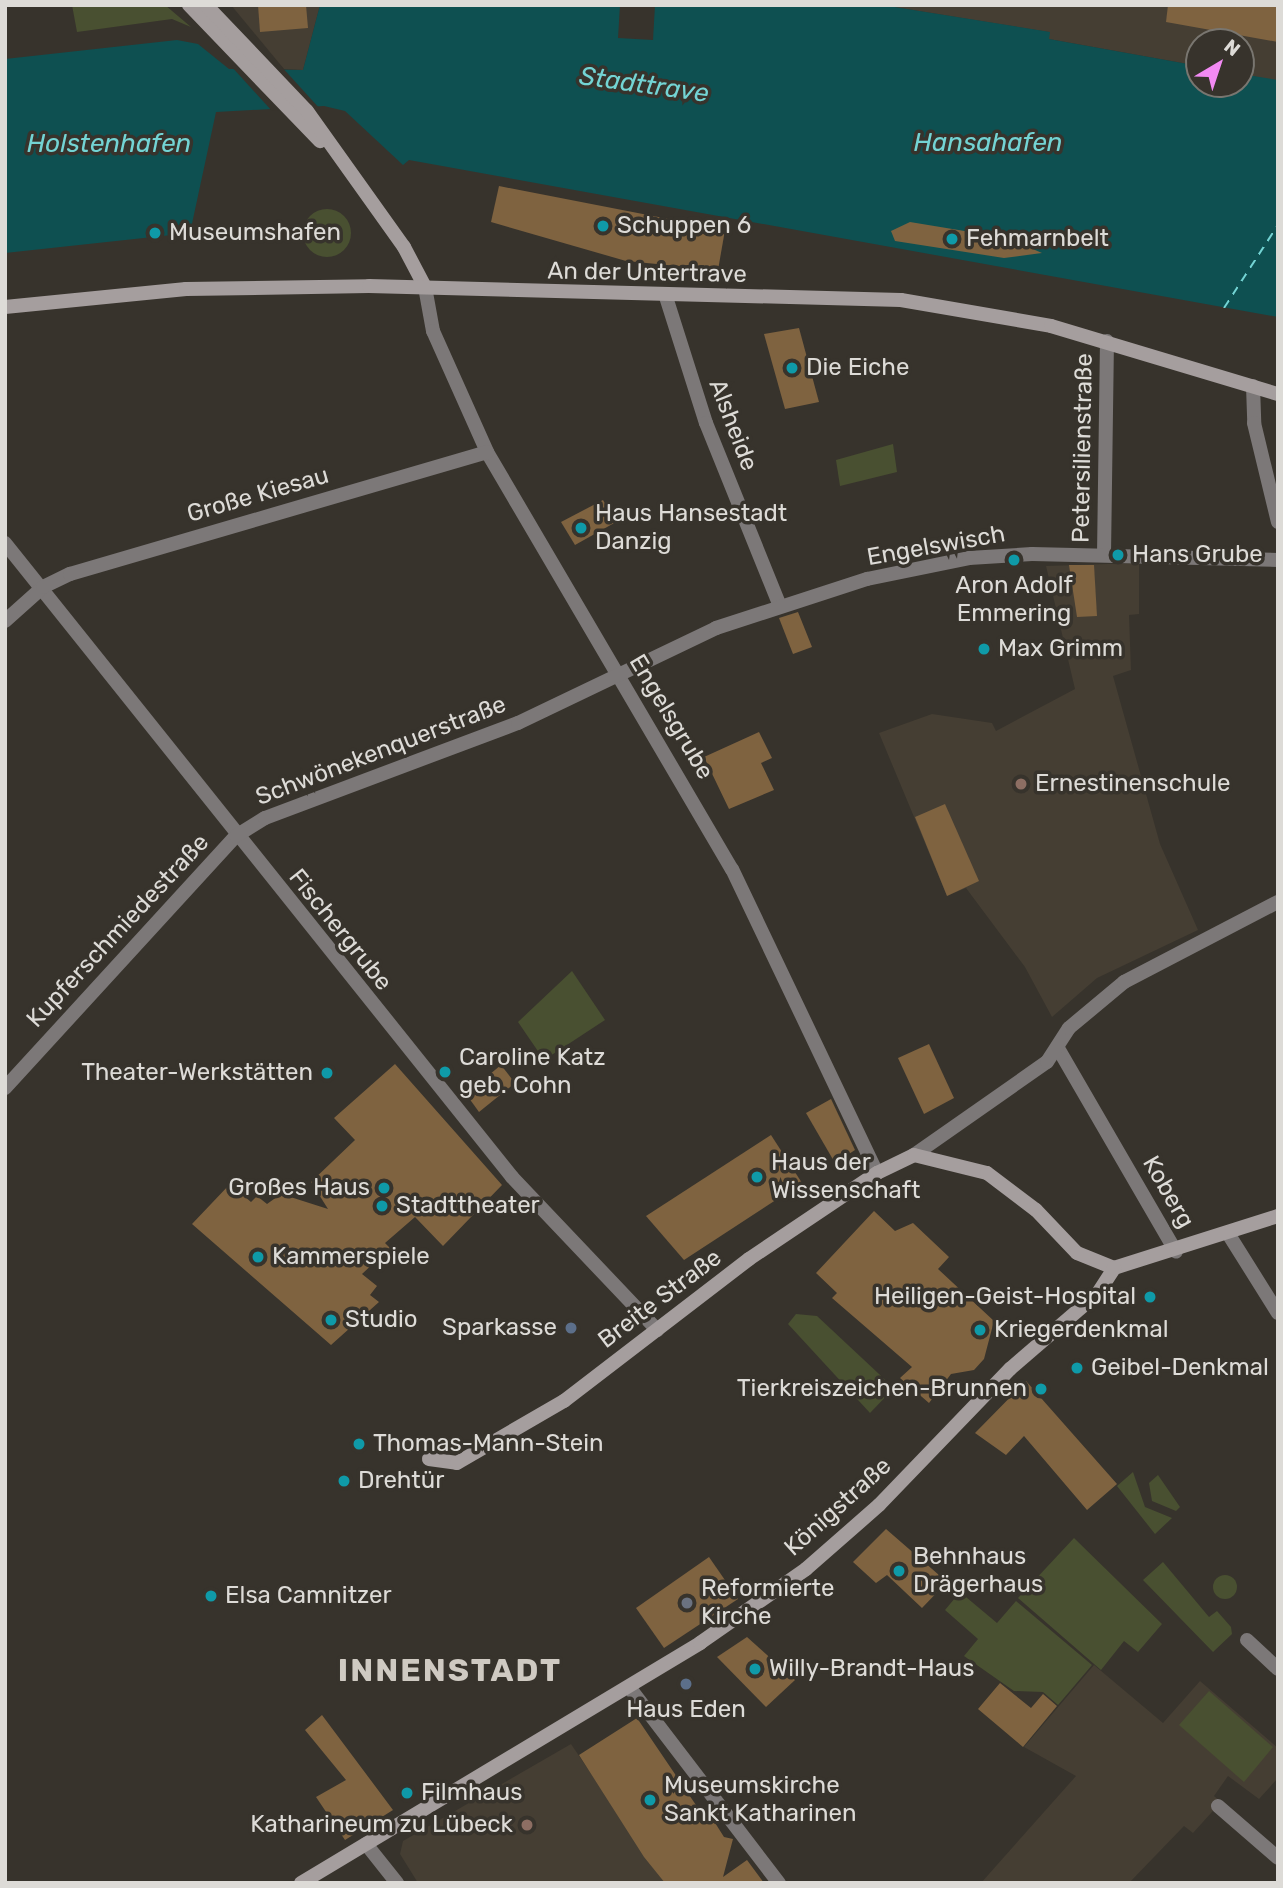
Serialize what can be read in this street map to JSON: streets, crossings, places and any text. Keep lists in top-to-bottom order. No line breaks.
{"streets":{"street":["An der Untertrave","Alsheide","Petersilienstraße","Große Kiesau","Engelswisch","Engelsgrube","Schwönekenquerstraße","Fischergrube","Kupferschmiedestraße","Koberg","Breite Straße","Königstraße"]},"crossings":[["An der Untertrave","Alsheide"],["An der Untertrave","Petersilienstraße"],["An der Untertrave","Engelsgrube"],["Alsheide","Engelswisch"],["Petersilienstraße","Engelswisch"],["Große Kiesau","Engelsgrube"],["Große Kiesau","Fischergrube"],["Engelswisch","Engelsgrube"],["Engelswisch","Schwönekenquerstraße"],["Engelsgrube","Schwönekenquerstraße"],["Engelsgrube","Breite Straße"],["Schwönekenquerstraße","Fischergrube"],["Schwönekenquerstraße","Kupferschmiedestraße"],["Fischergrube","Kupferschmiedestraße"],["Fischergrube","Breite Straße"],["Koberg","Königstraße"]],"districts":["INNENSTADT"],"water":["Stadttrave","Hansahafen","Holstenhafen"],"places":["Schuppen 6","Museumshafen","Fehmarnbelt","Die Eiche","Haus Hansestadt Danzig","Hans Grube","Aron Adolf Emmering","Max Grimm","Ernestinenschule","Caroline Katz geb. Cohn","Theater-Werkstätten","Haus der Wissenschaft","Großes Haus","Stadttheater","Kammerspiele","Heiligen-Geist-Hospital","Studio","Sparkasse","Kriegerdenkmal","Geibel-Denkmal","Tierkreiszeichen-Brunnen","Thomas-Mann-Stein","Drehtür","Behnhaus Drägerhaus","Elsa Camnitzer","Reformierte Kirche","Willy-Brandt-Haus","Haus Eden","Filmhaus","Museumskirche Sankt Katharinen","Katharineum zu Lübeck"],"north":"top right"}
